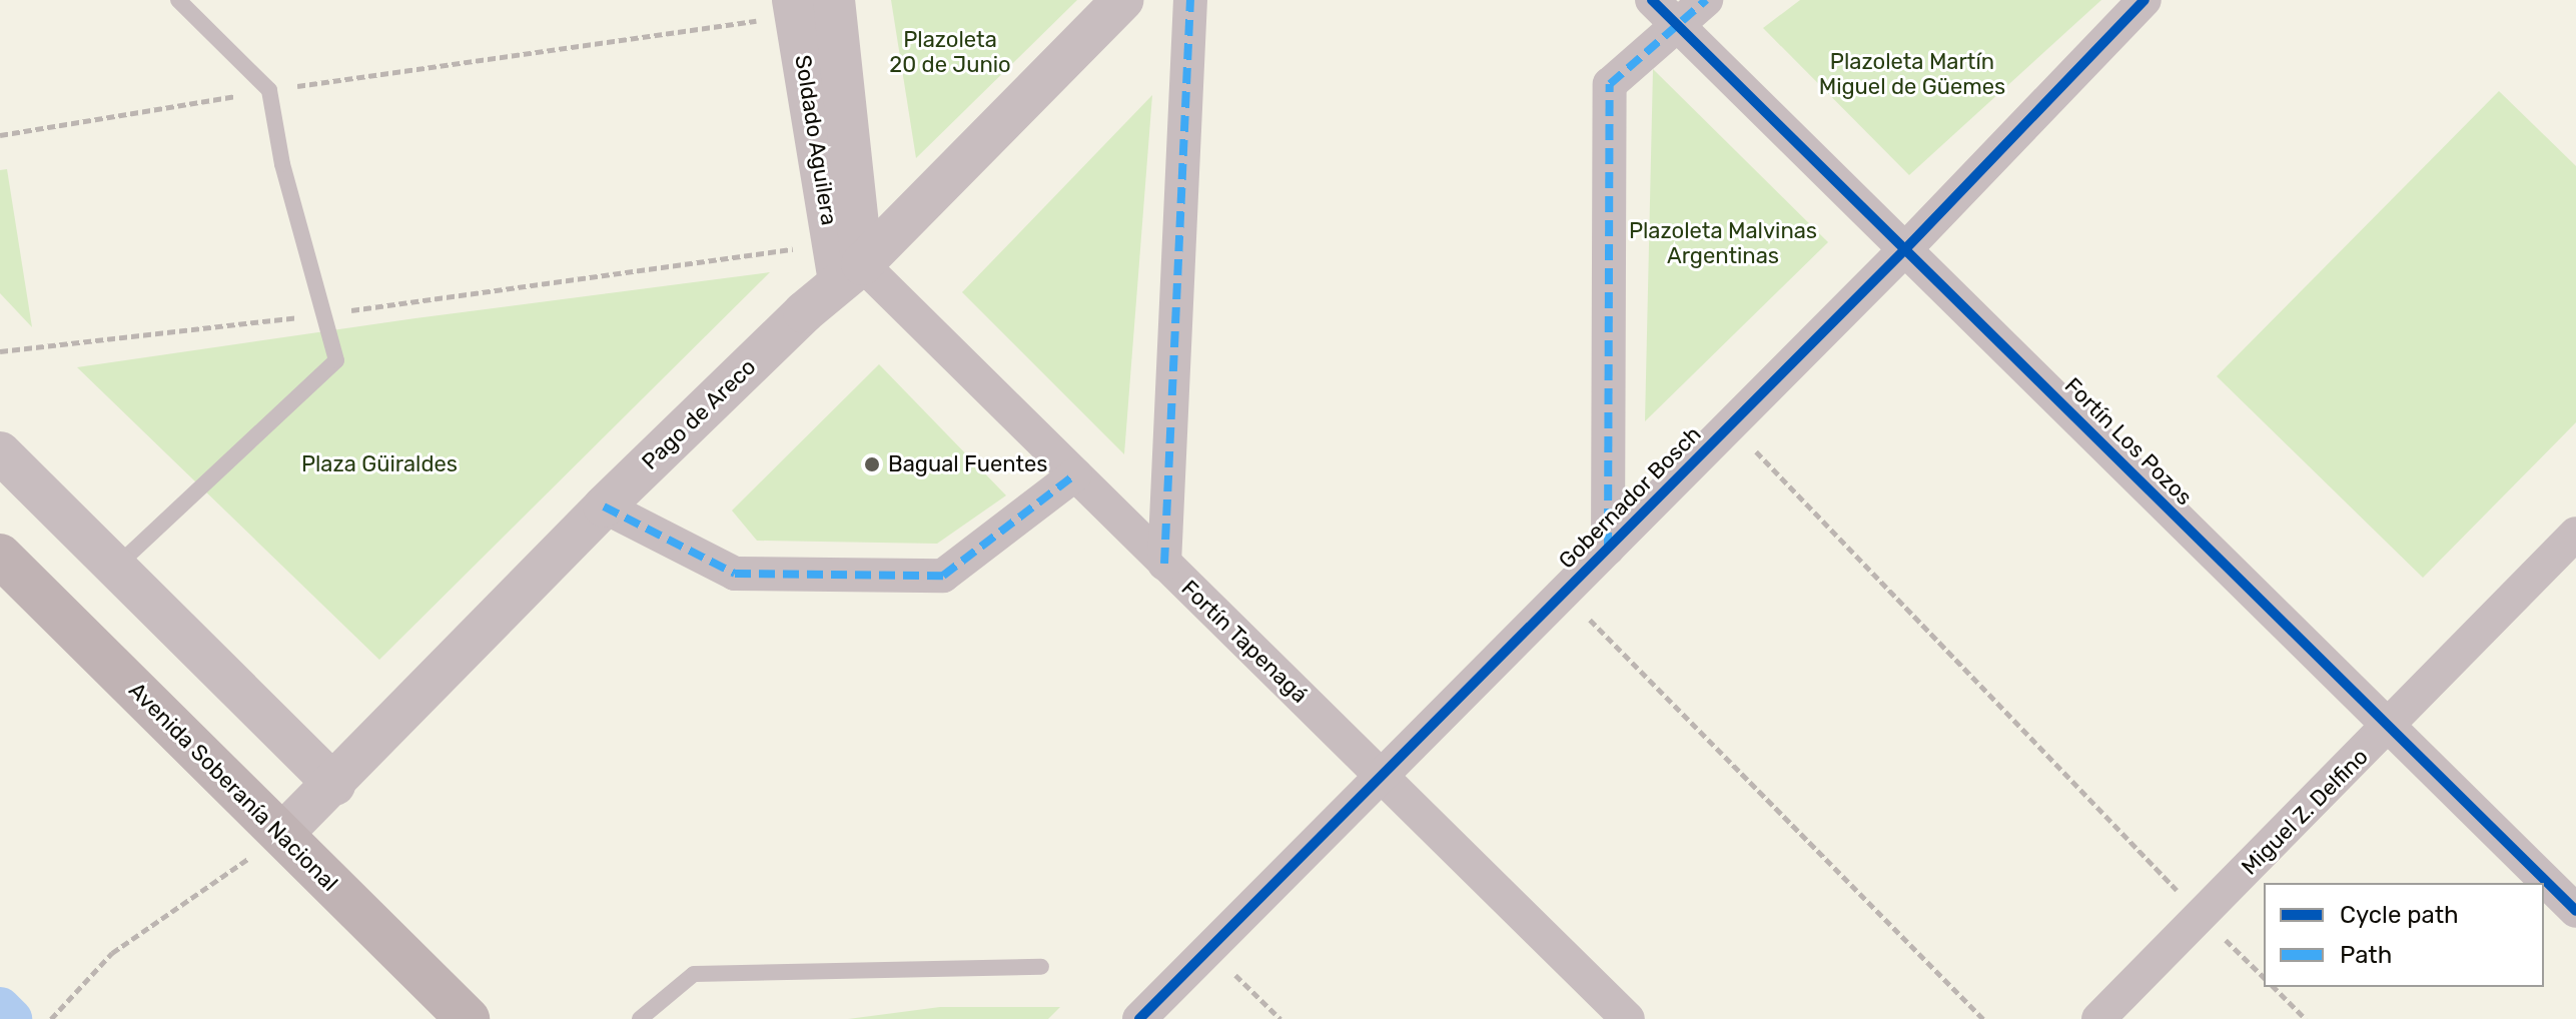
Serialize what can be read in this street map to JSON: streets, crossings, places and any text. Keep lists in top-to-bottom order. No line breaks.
{"streets":{"main road":["Avenida Soberanía Nacional"],"street":["Soldado Aguilera","Pago de Areco","Fortín Los Pozos","Gobernador Bosch","Fortín Tapenagá","Miguel Z. Delfino"]},"crossings":[["Soldado Aguilera","Pago de Areco"],["Soldado Aguilera","Fortín Tapenagá"],["Pago de Areco","Fortín Tapenagá"],["Pago de Areco","Avenida Soberanía Nacional"],["Fortín Los Pozos","Gobernador Bosch"],["Fortín Los Pozos","Miguel Z. Delfino"],["Gobernador Bosch","Fortín Tapenagá"]],"parks":["Plazoleta 20 de Junio","Plazoleta Martín Miguel de Güemes","Plazoleta Malvinas Argentinas","Plaza Güiraldes"],"places":["Bagual Fuentes"],"legend":["Cycle path","Path"]}
